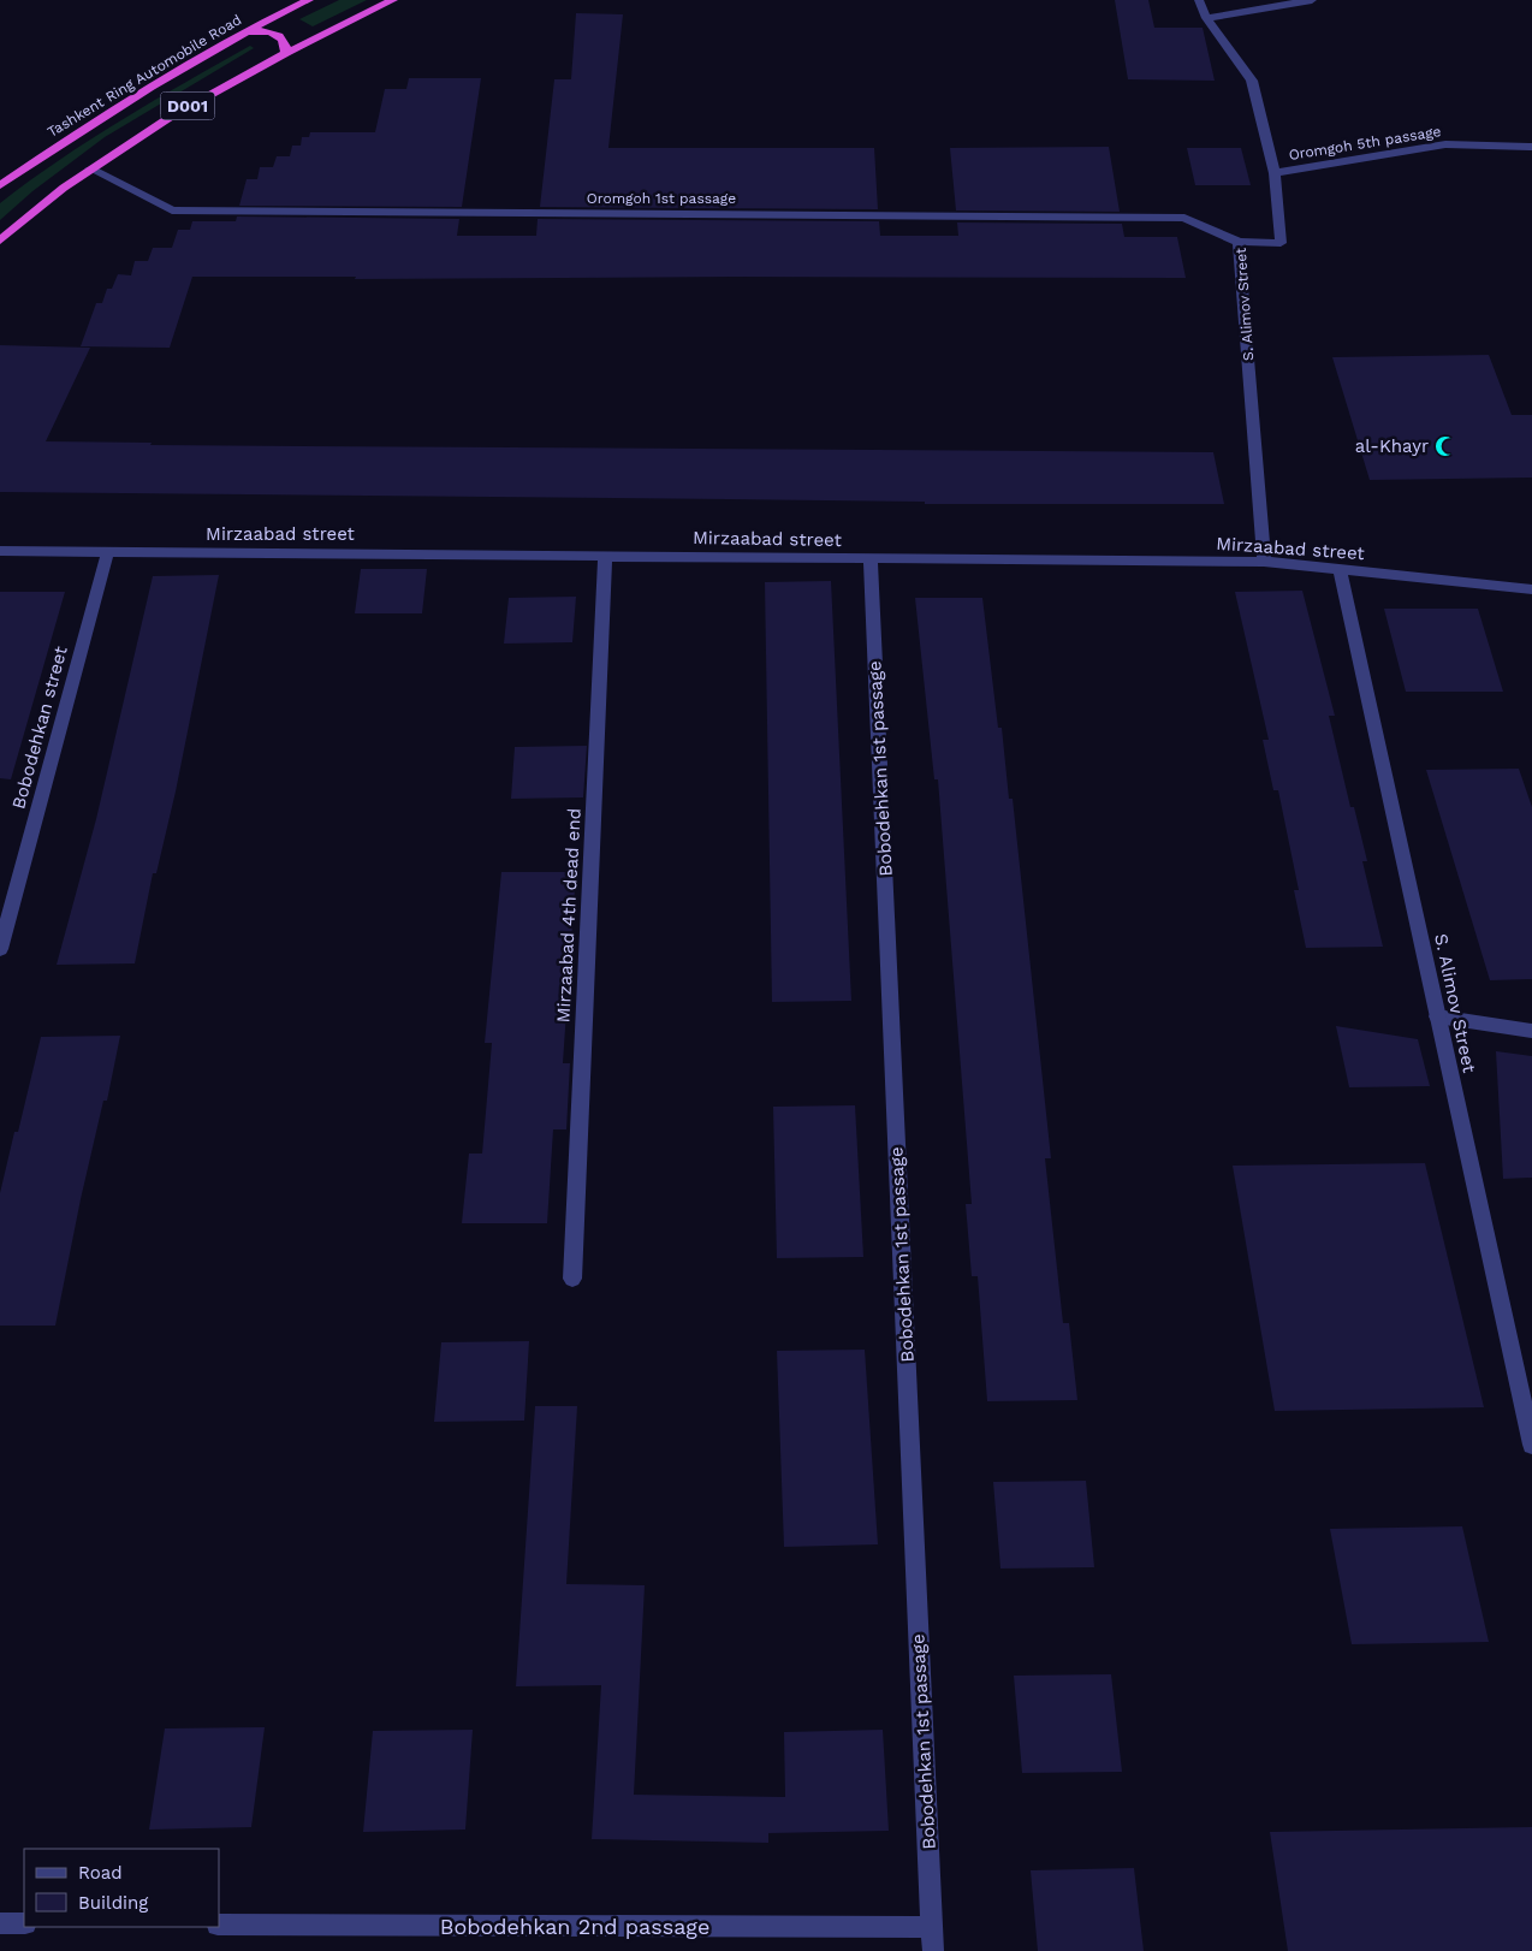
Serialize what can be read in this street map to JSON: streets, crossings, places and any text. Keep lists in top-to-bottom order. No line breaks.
{"streets":{"highway":["Tashkent Ring Automobile Road","D001"],"street":["Oromgoh 5th passage","Oromgoh 1st passage","S. Alimov Street","Mirzaabad street","Bobodehkan street","Bobodehkan 1st passage","Mirzaabad 4th dead end","Bobodehkan 2nd passage"]},"crossings":[["D001","Oromgoh 1st passage"],["Oromgoh 5th passage","S. Alimov Street"],["Oromgoh 1st passage","S. Alimov Street"],["S. Alimov Street","Mirzaabad street"],["Mirzaabad street","Bobodehkan street"],["Mirzaabad street","Bobodehkan 1st passage"],["Mirzaabad street","Mirzaabad 4th dead end"],["Bobodehkan 1st passage","Bobodehkan 2nd passage"]],"places":{"mosque":["al-Khayr"]},"legend":["Road","Building"]}
